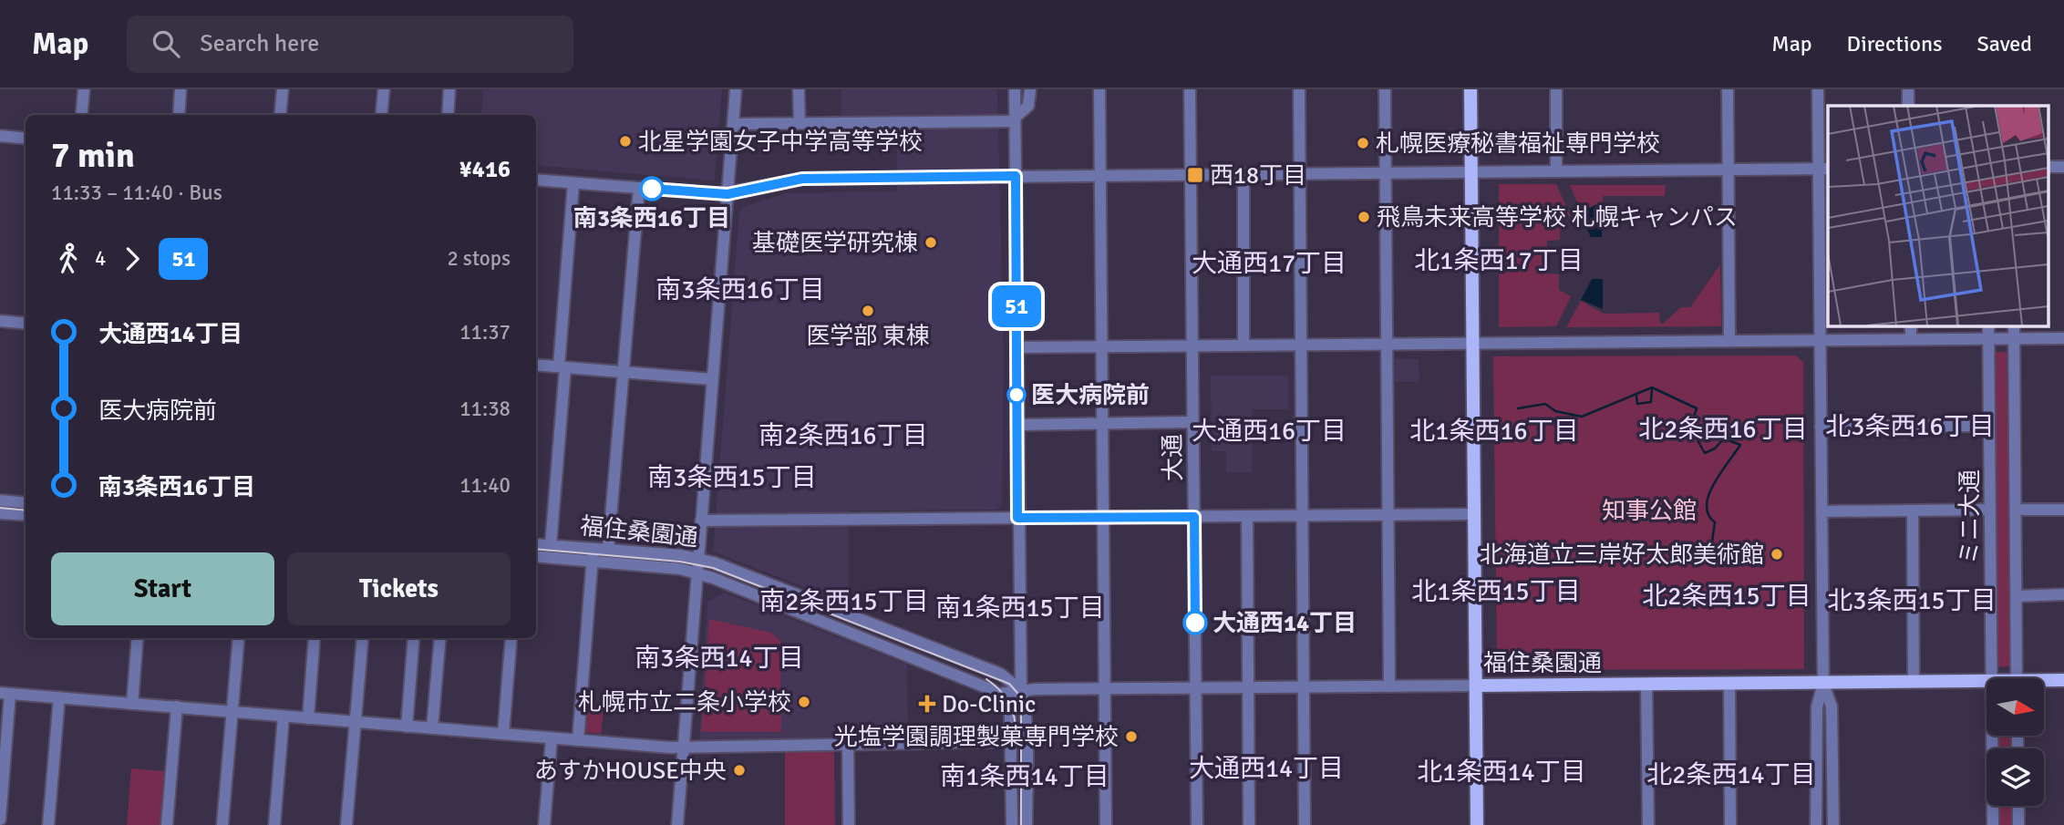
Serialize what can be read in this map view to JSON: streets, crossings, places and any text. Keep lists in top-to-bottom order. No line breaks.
{"streets":{"main road":["福住桑園通"],"street":["大通","ミニ大通"]},"crossings":[["大通","福住桑園通"]],"districts":["北1条西17丁目","大通西17丁目","南3条西16丁目","北3条西16丁目","北2条西16丁目","大通西16丁目","北1条西16丁目","南2条西16丁目","南3条西15丁目","北1条西15丁目","北2条西15丁目","北3条西15丁目","南2条西15丁目","南1条西15丁目","南3条西14丁目","大通西14丁目","北1条西14丁目","北2条西14丁目","南1条西14丁目"],"parks":["知事公館"],"places":{"other":["北星学園女子中学高等学校","札幌医療秘書福祉専門学校","南3条西16丁目","飛鳥未来高等学校 札幌キャンパス","基礎医学研究棟","医学部 東棟","医大病院前","北海道立三岸好太郎美術館","大通西14丁目","札幌市立二条小学校","光塩学園調理製菓専門学校","あすかHOUSE中央"],"transit":["西18丁目"],"health":["Do-Clinic"]},"lines":["bus line 51"],"north":"right","page":{"header":"Map","search":"Search here","nav":["Map","Directions","Saved"],"on_map":"51","heading":["7 min","11:33 – 11:40 · Bus","¥416"],"legs":["4","51","2 stops"],"list":[{"name":"大通西14丁目","value":"11:37"},{"name":"医大病院前","value":"11:38"},{"name":"南3条西16丁目","value":"11:40"}],"buttons":["Start","Tickets"]}}
